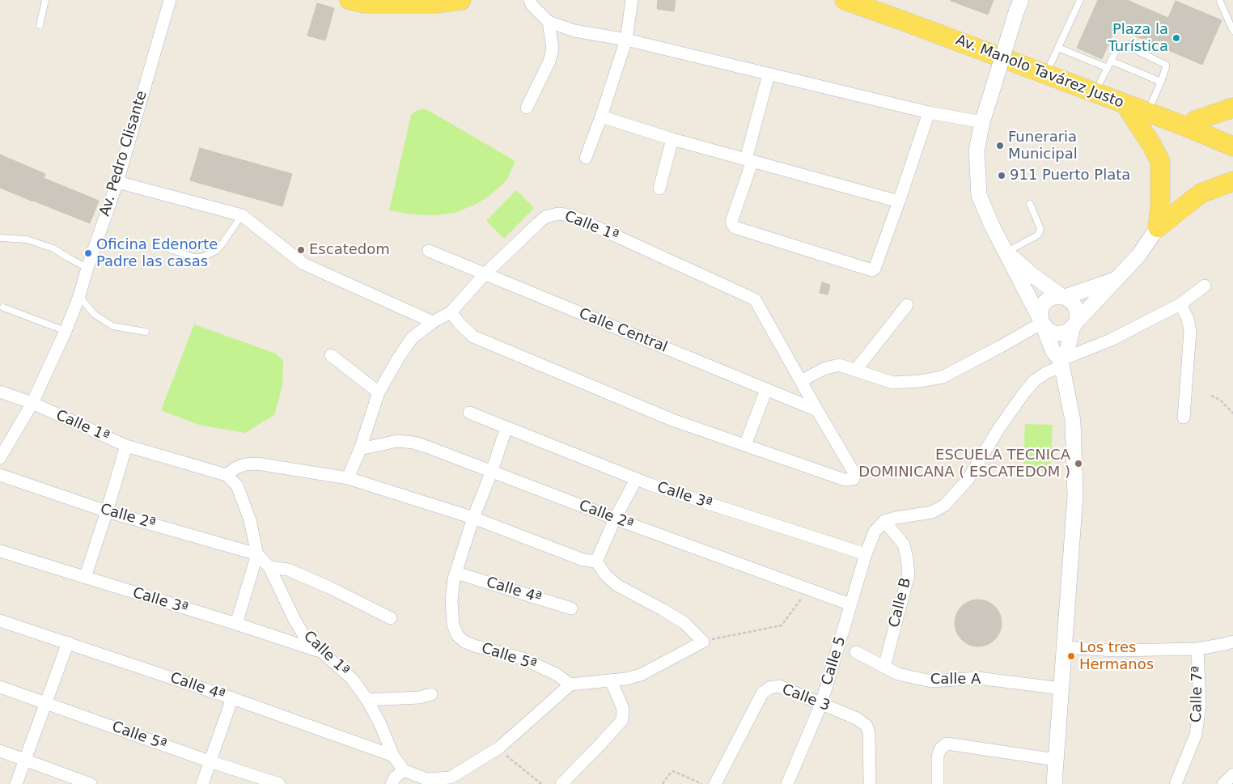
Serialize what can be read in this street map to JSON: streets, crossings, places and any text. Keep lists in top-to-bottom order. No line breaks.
{"streets":{"main road":["Av. Manolo Tavárez Justo"],"street":["Av. Pedro Clisante","Calle 1ª","Calle Central","Calle 3ª","Calle 2ª","Calle 4ª","Calle B","Calle 5ª","Calle 5","Calle A","Calle 7ª","Calle 3"]},"crossings":[["Av. Pedro Clisante","Calle 1ª"],["Calle 1ª","Calle Central"],["Calle 1ª","Calle 3ª"],["Calle 1ª","Calle 2ª"],["Calle 1ª","Calle 4ª"],["Calle 3ª","Calle 5"],["Calle 2ª","Calle 5"],["Calle 4ª","Calle 5ª"],["Calle B","Calle 5"],["Calle B","Calle A"],["Calle 5","Calle 3"]],"places":["Plaza la Turística","Funeraria Municipal","911 Puerto Plata","Escatedom","Oficina Edenorte Padre las casas","ESCUELA TECNICA DOMINICANA ( ESCATEDOM )","Los tres Hermanos"]}
